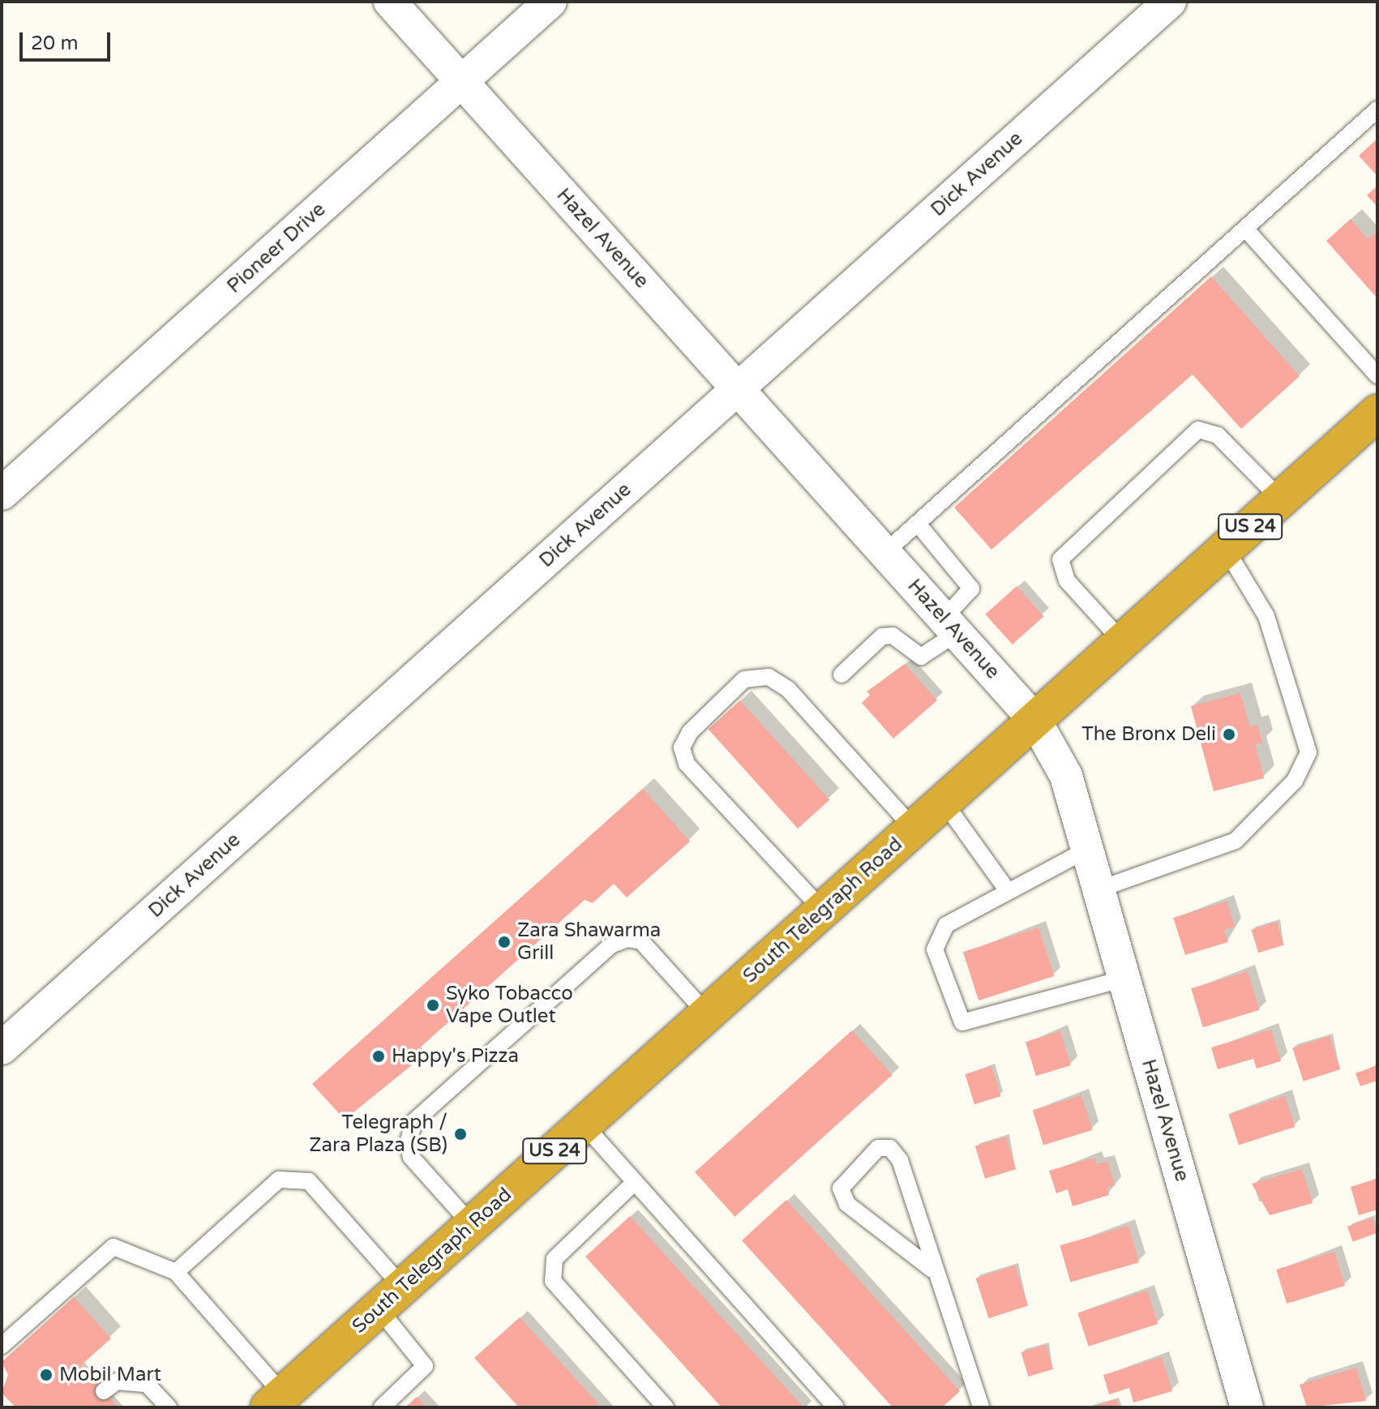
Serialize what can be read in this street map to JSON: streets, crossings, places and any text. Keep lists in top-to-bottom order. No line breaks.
{"streets":{"highway":["US 24","South Telegraph Road"],"street":["Dick Avenue","Hazel Avenue","Pioneer Drive"]},"crossings":[["Dick Avenue","Hazel Avenue"],["Hazel Avenue","Pioneer Drive"],["Hazel Avenue","South Telegraph Road"]],"places":["The Bronx Deli","Zara Shawarma Grill","Syko Tobacco Vape Outlet","Happy's Pizza","Telegraph / Zara Plaza (SB)","Mobil Mart"],"scale_bar":"20 m"}
